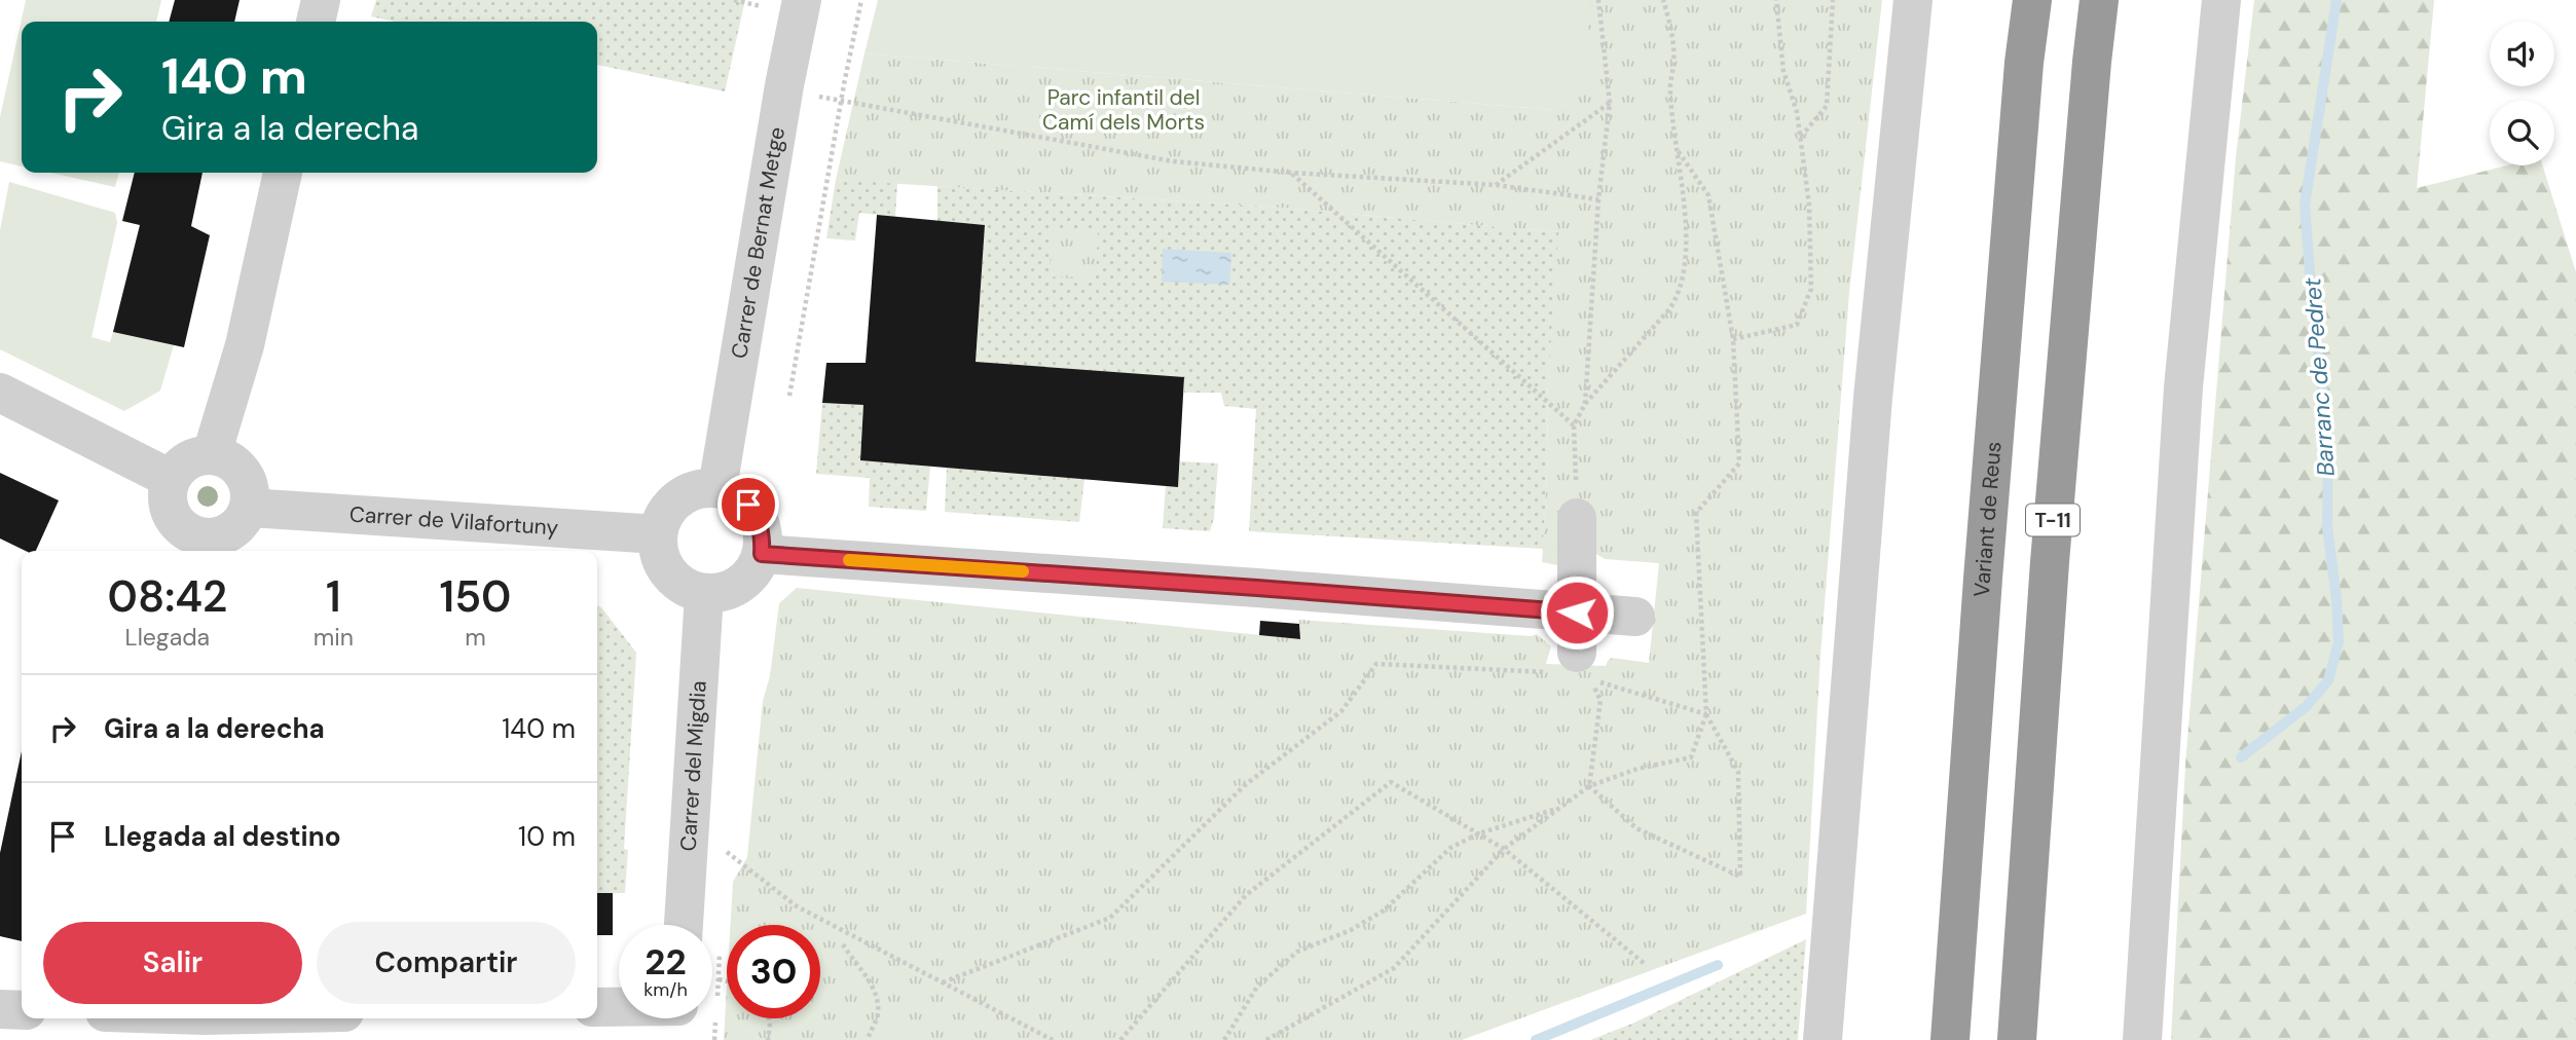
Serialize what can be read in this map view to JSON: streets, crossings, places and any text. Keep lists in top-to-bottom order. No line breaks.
{"streets":{"highway":["Variant de Reus","T-11"],"street":["Carrer de Bernat Metge","Carrer de Vilafortuny","Carrer del Migdia"]},"crossings":[["Carrer de Bernat Metge","Carrer de Vilafortuny"],["Carrer de Bernat Metge","Carrer del Migdia"],["Carrer de Vilafortuny","Carrer del Migdia"]],"water":["Barranc de Pedret"],"parks":["Parc infantil del Camí dels Morts"],"page":{"turn":["140 m","Gira a la derecha"],"eta":["08:42","Llegada","1","min","150","m"],"list":[{"name":"Gira a la derecha","value":"140 m"},{"name":"Llegada al destino","value":"10 m"}],"buttons":["Salir","Compartir"],"speed":"22 km/h","limit":"30"}}
